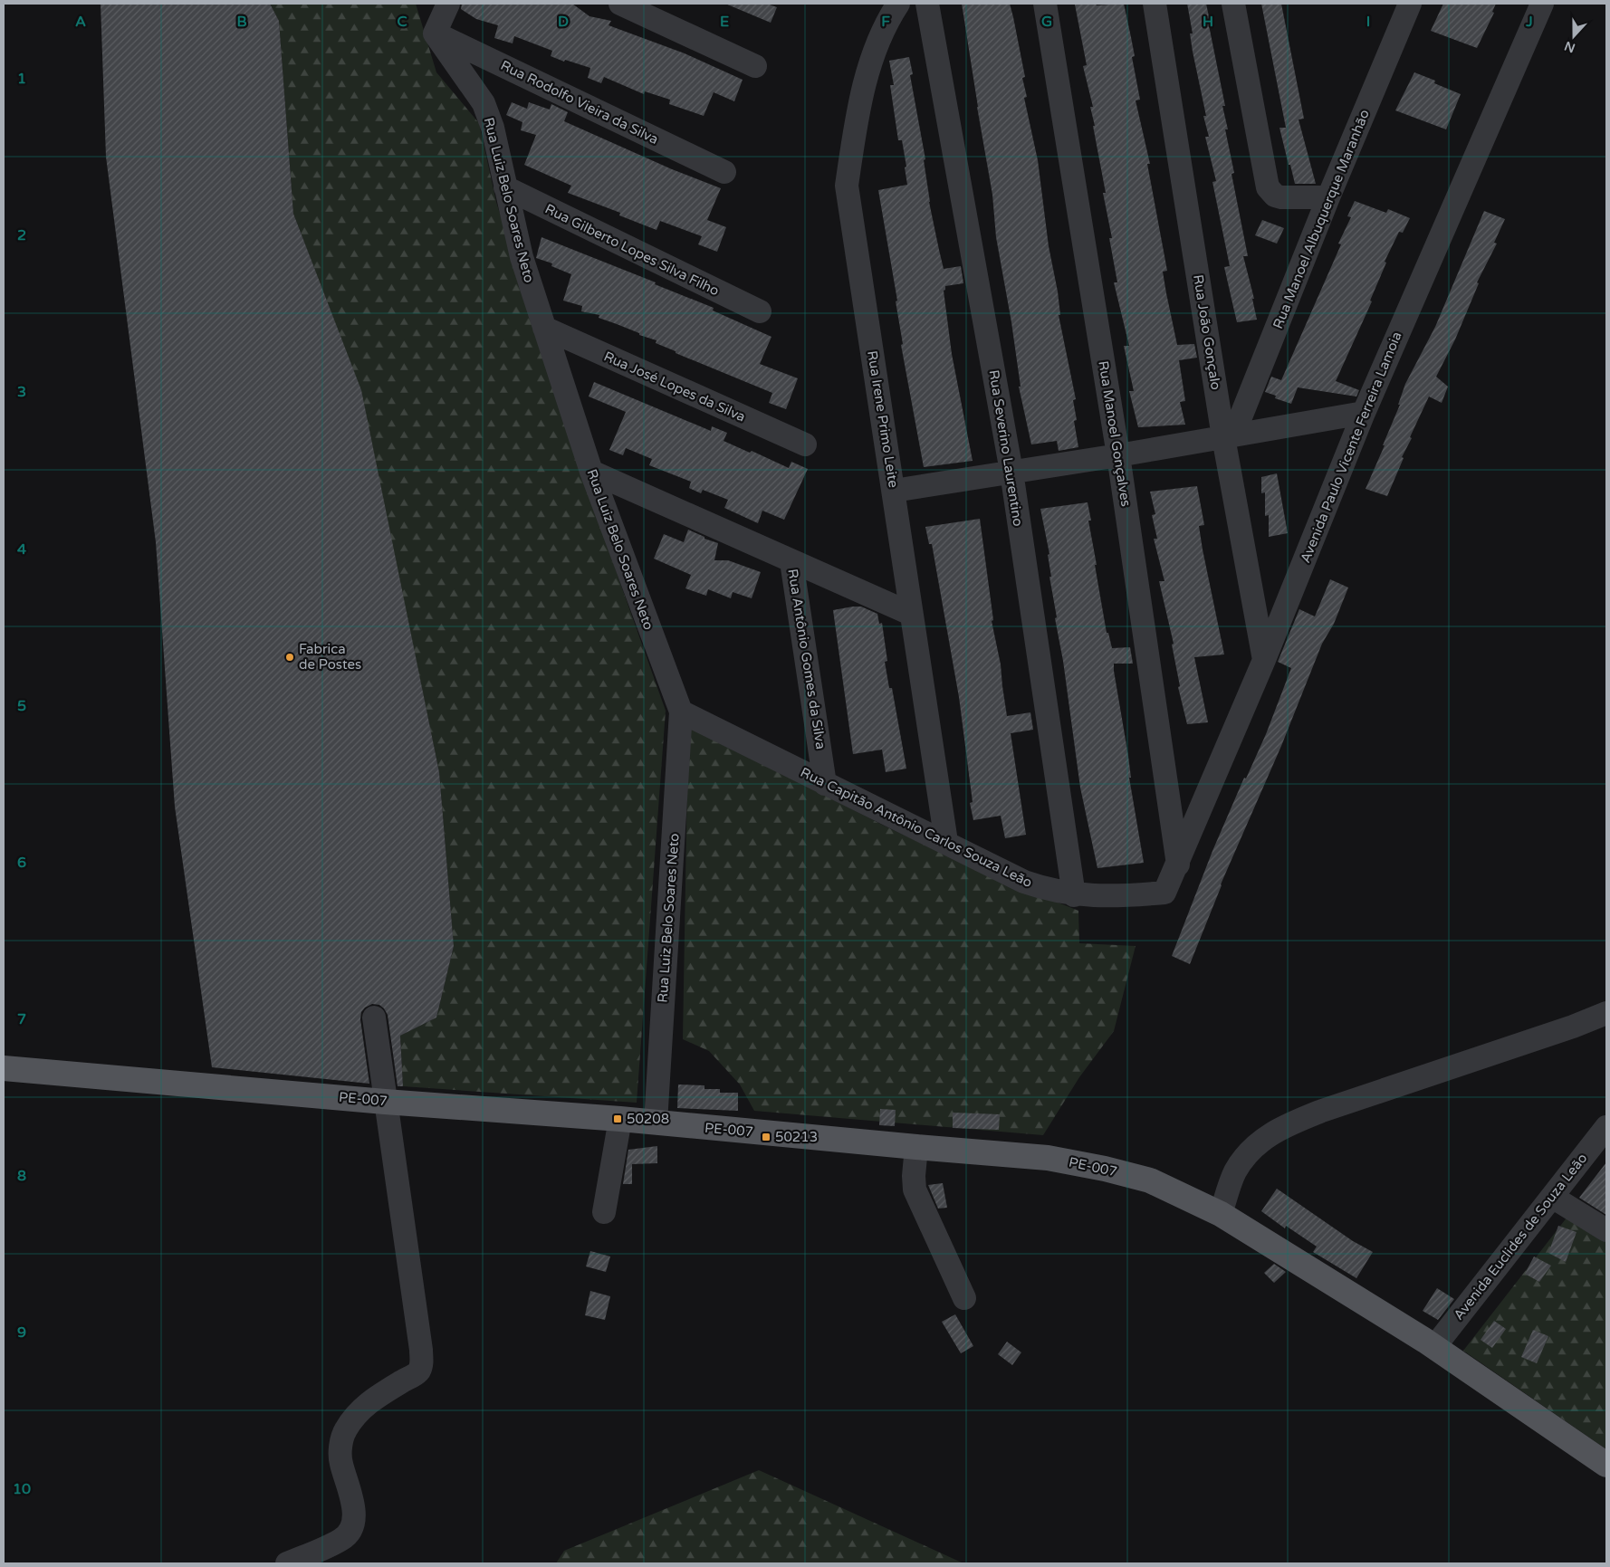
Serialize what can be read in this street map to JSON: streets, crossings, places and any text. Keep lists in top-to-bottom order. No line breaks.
{"streets":{"main road":["PE-007"],"street":["Rua Rodolfo Vieira da Silva","Rua Luiz Belo Soares Neto","Rua Manoel Albuquerque Maranhão","Rua Gilberto Lopes Silva Filho","Rua João Gonçalo","Rua José Lopes da Silva","Rua Irene Primo Leite","Rua Manoel Gonçalves","Avenida Paulo Vicente Ferreira Lamoia","Rua Severino Laurentino","Rua Antônio Gomes da Silva","Rua Capitão Antônio Carlos Souza Leão","Avenida Euclides de Souza Leão"]},"crossings":[["Rua Rodolfo Vieira da Silva","Rua Luiz Belo Soares Neto"],["Rua Luiz Belo Soares Neto","Rua Gilberto Lopes Silva Filho"],["Rua Luiz Belo Soares Neto","Rua José Lopes da Silva"],["Rua Luiz Belo Soares Neto","Rua Capitão Antônio Carlos Souza Leão"],["Rua Luiz Belo Soares Neto","PE-007"],["Rua Manoel Albuquerque Maranhão","Rua João Gonçalo"],["Rua João Gonçalo","Avenida Paulo Vicente Ferreira Lamoia"],["Rua Irene Primo Leite","Rua Capitão Antônio Carlos Souza Leão"],["Rua Manoel Gonçalves","Avenida Paulo Vicente Ferreira Lamoia"],["Avenida Paulo Vicente Ferreira Lamoia","Rua Capitão Antônio Carlos Souza Leão"],["Rua Severino Laurentino","Rua Capitão Antônio Carlos Souza Leão"],["Rua Antônio Gomes da Silva","Rua Capitão Antônio Carlos Souza Leão"],["PE-007","Avenida Euclides de Souza Leão"]],"places":{"other":["Fabrica de Postes"],"transit":["50208","50213"]},"north":"bottom","grid":{"columns":["A","B","C","D","E","F","G","H","I","J"],"rows":["1","2","3","4","5","6","7","8","9","10"]}}
